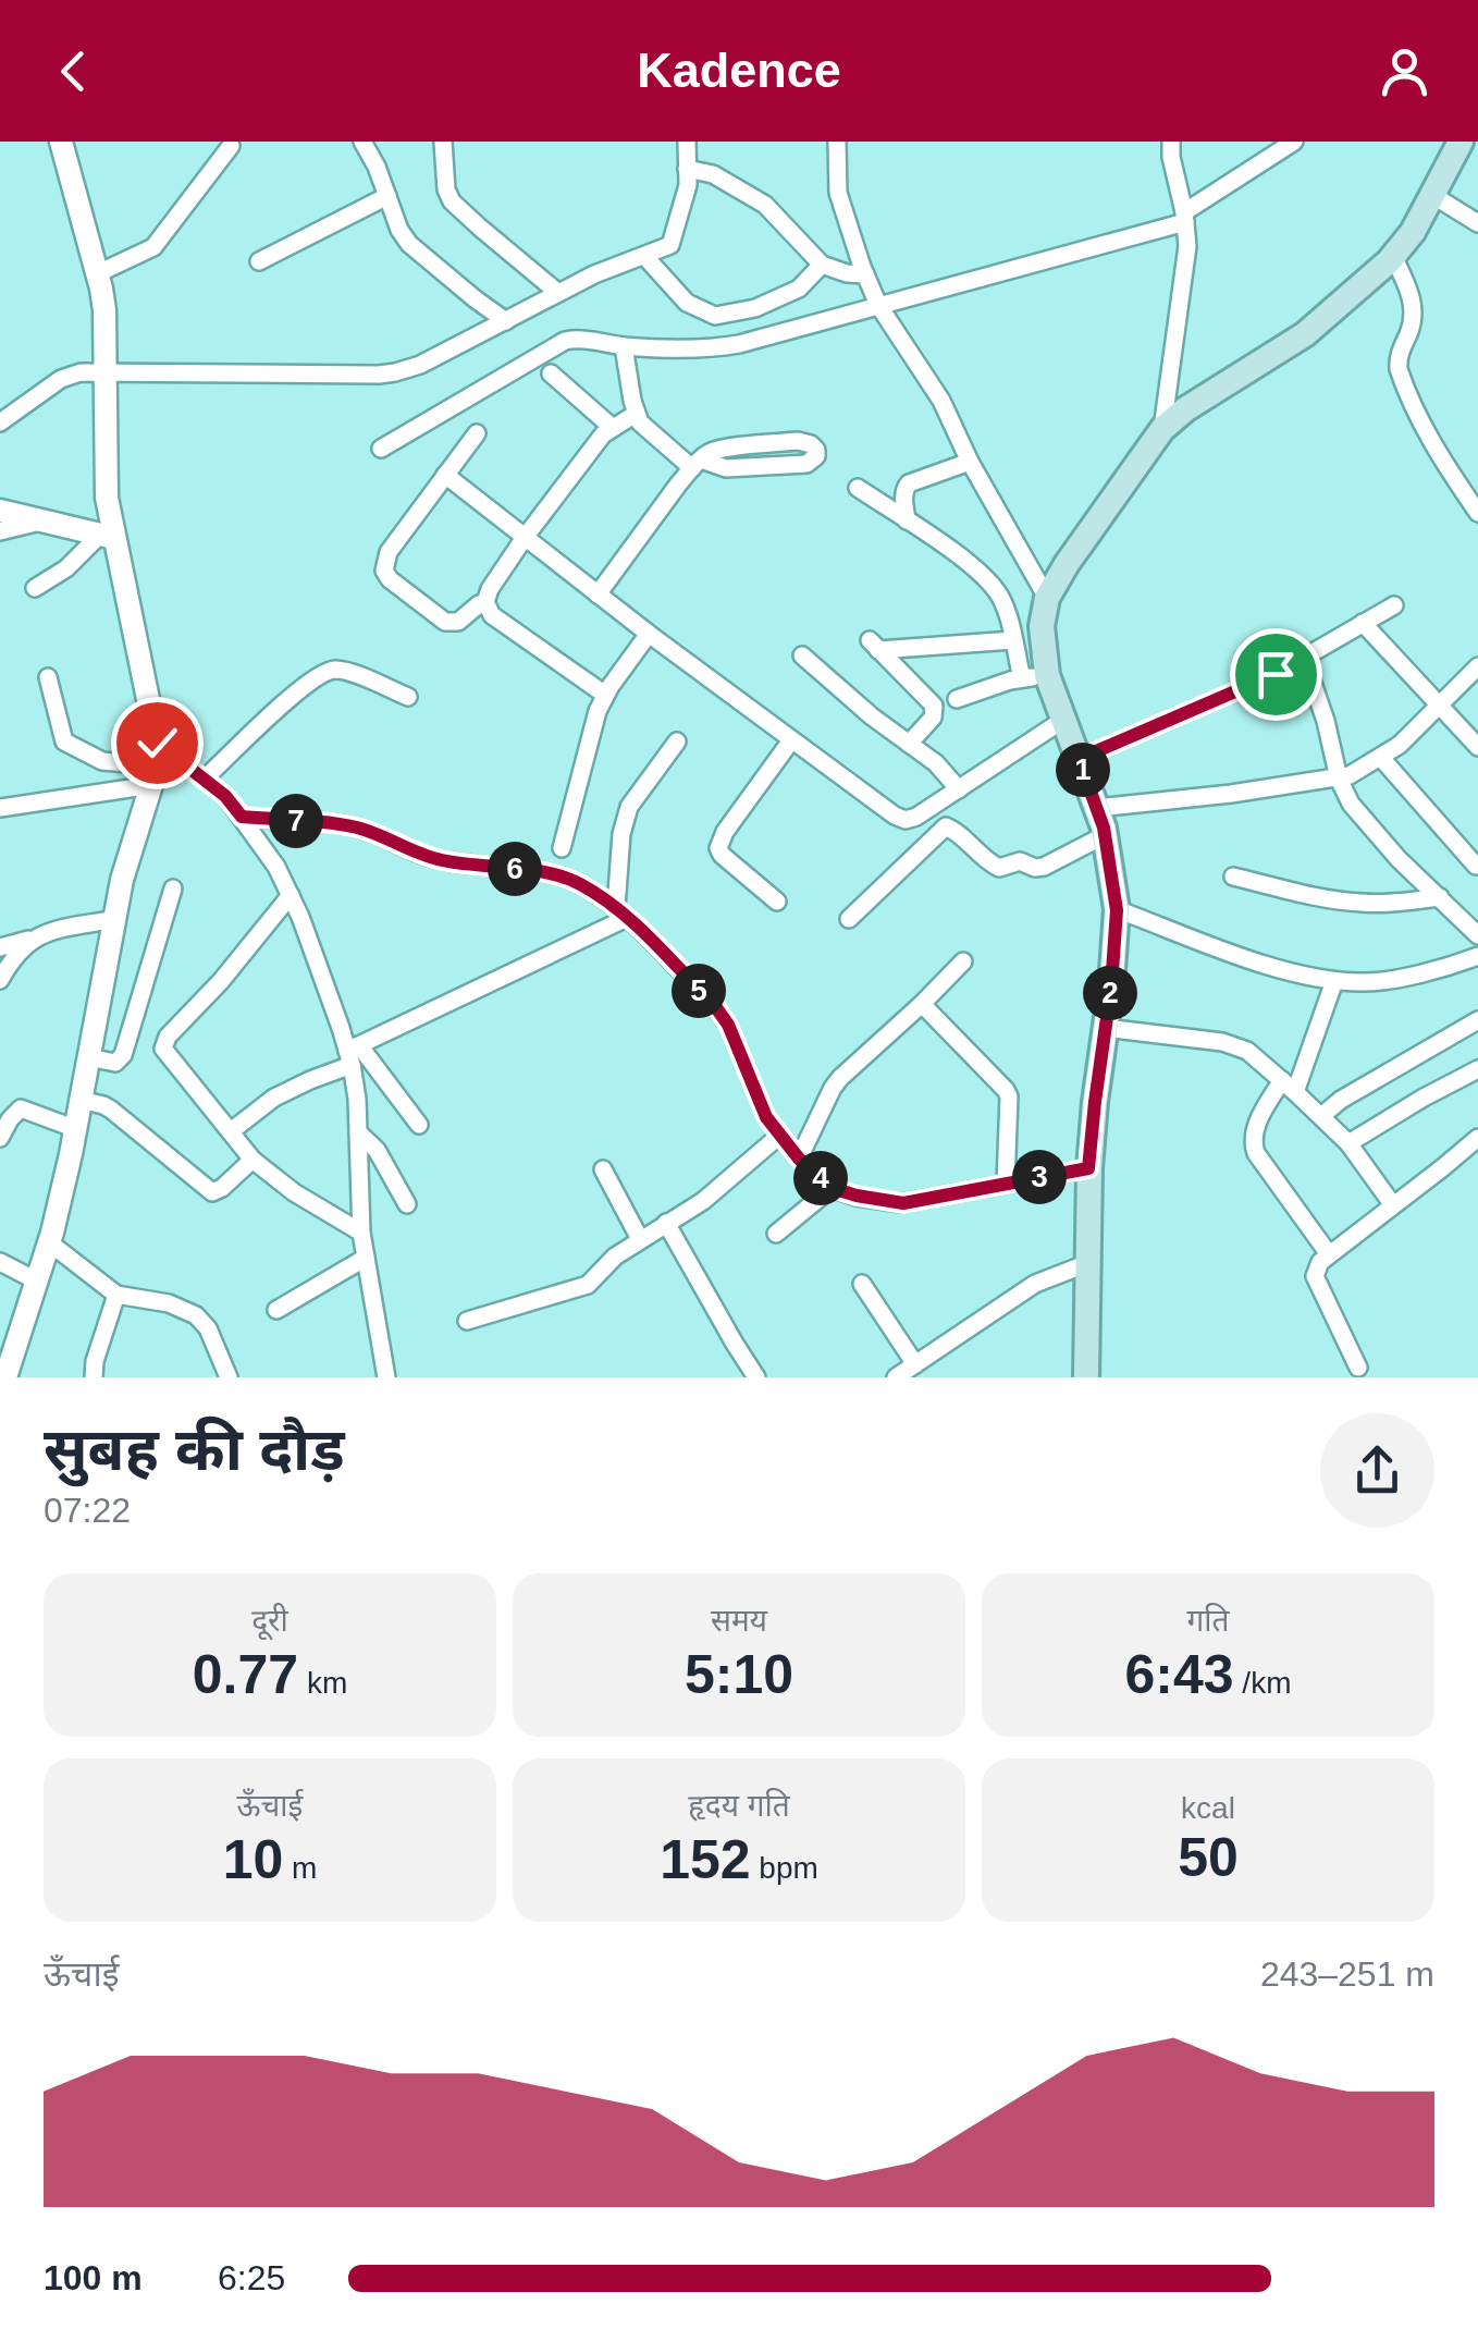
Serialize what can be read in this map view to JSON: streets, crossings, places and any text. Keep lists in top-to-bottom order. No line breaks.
{"page":{"header":"Kadence","pins":["1","7","6","5","2","3","4"],"heading":["सुबह की दौड़","07:22"],"stats":[["दूरी","0.77 km"],["समय","5:10"],["गति","6:43 /km"],["ऊँचाई","10 m"],["हृदय गति","152 bpm"],["kcal","50"]],"chart":["ऊँचाई","243–251 m"],"list":[{"name":"100 m","note":"6:25"}]}}
